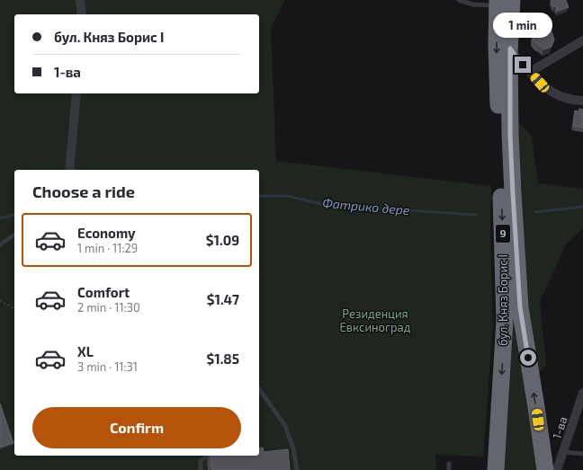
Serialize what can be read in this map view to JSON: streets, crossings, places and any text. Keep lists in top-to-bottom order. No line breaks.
{"streets":{"highway":["9","бул. Княз Борис I"],"street":["1-ва"]},"water":["Фатрико дере"],"parks":["Резиденция Евксиноград"],"page":{"bubble":"1 min","banner":["бул. Княз Борис I","1-ва"],"heading":"Choose a ride","list":[{"name":"Economy","note":"1 min · 11:29","value":"$1.09"},{"name":"Comfort","note":"2 min · 11:30","value":"$1.47"},{"name":"XL","note":"3 min · 11:31","value":"$1.85"}],"buttons":"Confirm"}}
